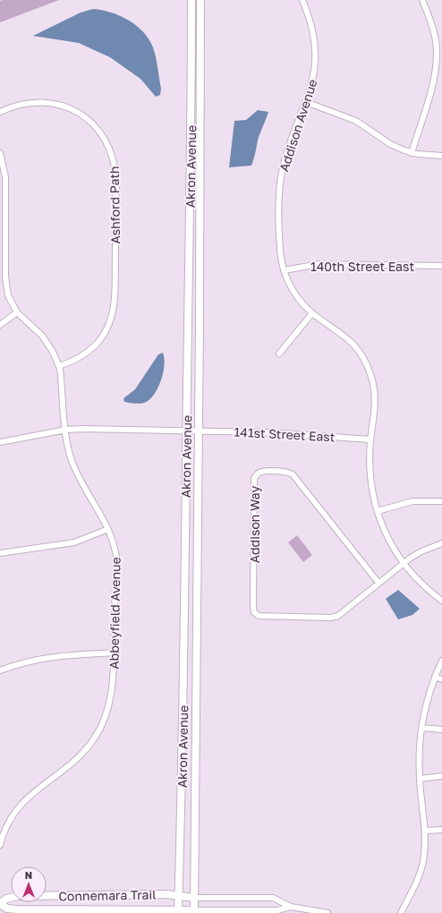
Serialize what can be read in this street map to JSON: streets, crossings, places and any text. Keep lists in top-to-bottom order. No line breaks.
{"streets":{"street":["Addison Avenue","Akron Avenue","Ashford Path","140th Street East","141st Street East","Addison Way","Abbeyfield Avenue","Connemara Trail"]},"crossings":[["Addison Avenue","140th Street East"],["Addison Avenue","141st Street East"],["Addison Avenue","Addison Way"],["Akron Avenue","141st Street East"],["Akron Avenue","Connemara Trail"],["Ashford Path","Abbeyfield Avenue"],["141st Street East","Abbeyfield Avenue"]],"north":"top"}
